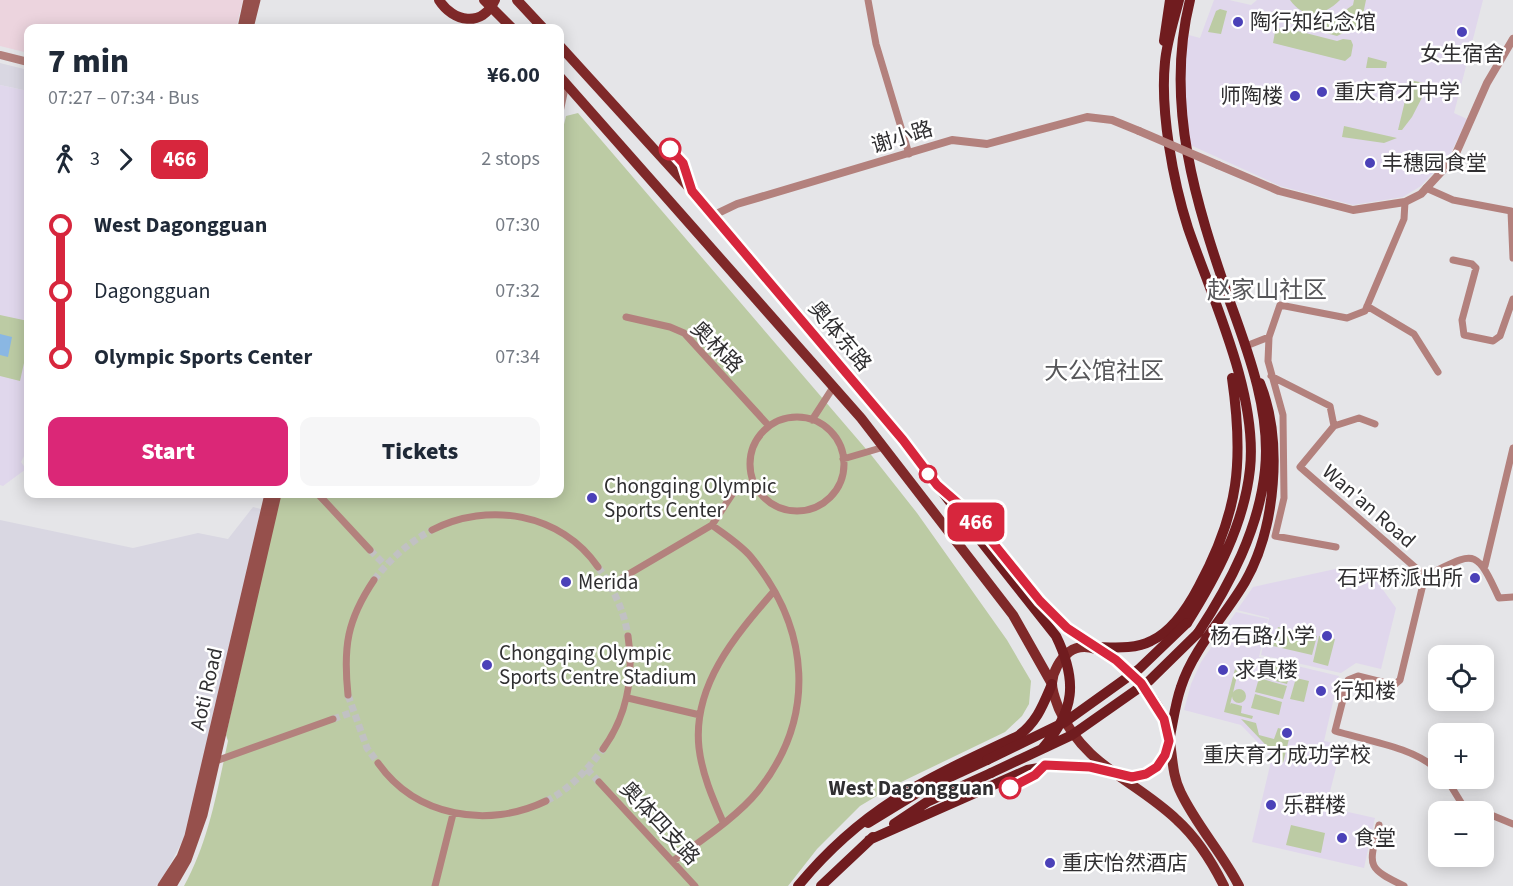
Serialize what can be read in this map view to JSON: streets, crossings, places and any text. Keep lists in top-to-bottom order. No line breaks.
{"streets":{"main road":["奥体东路","Aoti Road"],"street":["谢小路","奥林路","Wan'an Road","奥体四支路"]},"crossings":[["谢小路","奥体东路"]],"districts":["赵家山社区","大公馆社区"],"places":["陶行知纪念馆","女生宿舍","重庆育才中学","师陶楼","丰穗园食堂","Chongqing Olympic Sports Center","石坪桥派出所","Merida","杨石路小学","Chongqing Olympic Sports Centre Stadium","求真楼","行知楼","重庆育才成功学校","West Dagongguan","乐群楼","食堂","重庆怡然酒店"],"lines":["bus line 466"],"page":{"on_map":"466","heading":["7 min","07:27 – 07:34 · Bus","¥6.00"],"legs":["3","466","2 stops"],"list":[{"name":"West Dagongguan","value":"07:30"},{"name":"Dagongguan","value":"07:32"},{"name":"Olympic Sports Center","value":"07:34"}],"buttons":["Start","Tickets"],"map_buttons":["+","−"]}}
